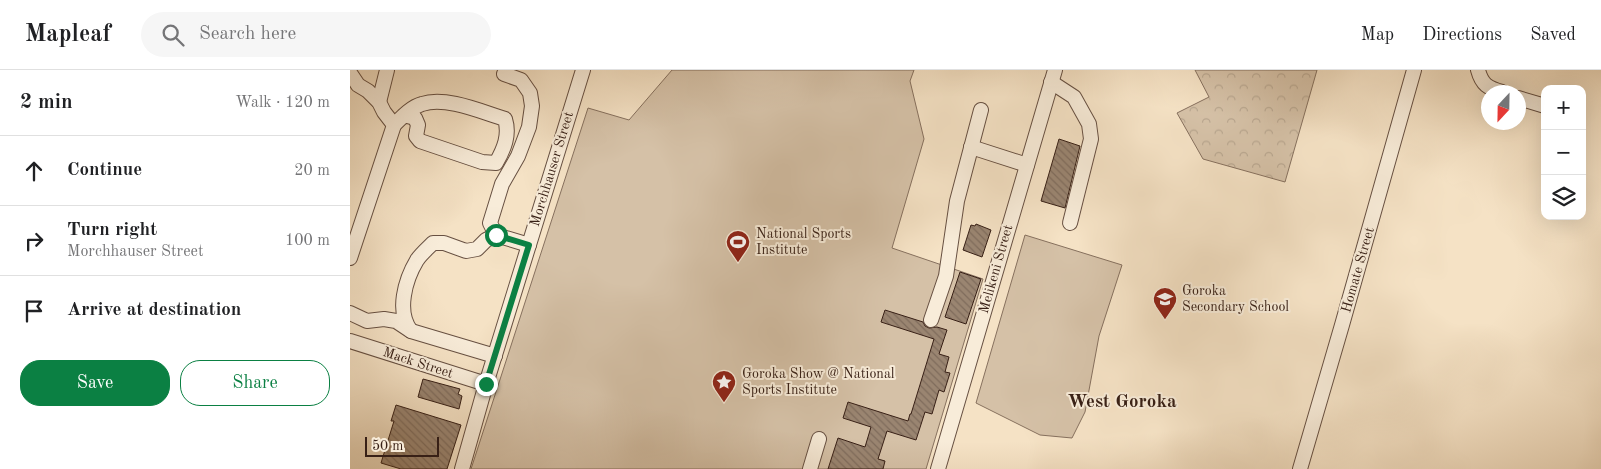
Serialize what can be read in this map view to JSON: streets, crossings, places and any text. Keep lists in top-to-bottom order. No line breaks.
{"streets":{"street":["Morchhauser Street","Melikeni Street","Homate Street","Mack Street"]},"crossings":[["Morchhauser Street","Mack Street"]],"districts":["West Goroka"],"places":{"sports":["National Sports Institute"],"school or university":["Goroka Secondary School"],"place":["Goroka Show @ National Sports Institute"]},"scale_bar":"50 m","north":"bottom","page":{"header":"Mapleaf","search":"Search here","nav":["Map","Directions","Saved"],"heading":["2 min","Walk · 120 m"],"map_buttons":["+","−"],"list":[["Continue","20 m"],["Turn right","Morchhauser Street","100 m"],"Arrive at destination"],"buttons":["Save","Share"],"scale":"50 m"}}
